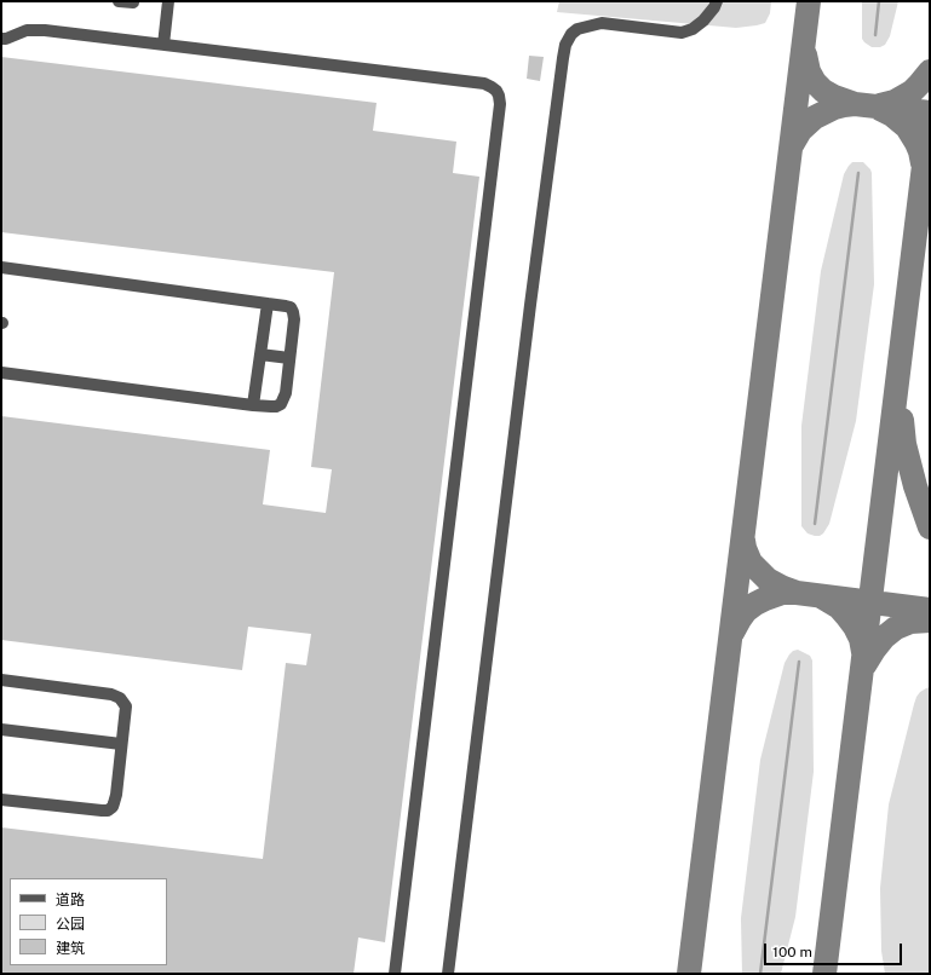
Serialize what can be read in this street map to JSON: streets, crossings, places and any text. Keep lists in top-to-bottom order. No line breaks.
{"legend":["道路","公园","建筑"],"scale_bar":"100 m"}
